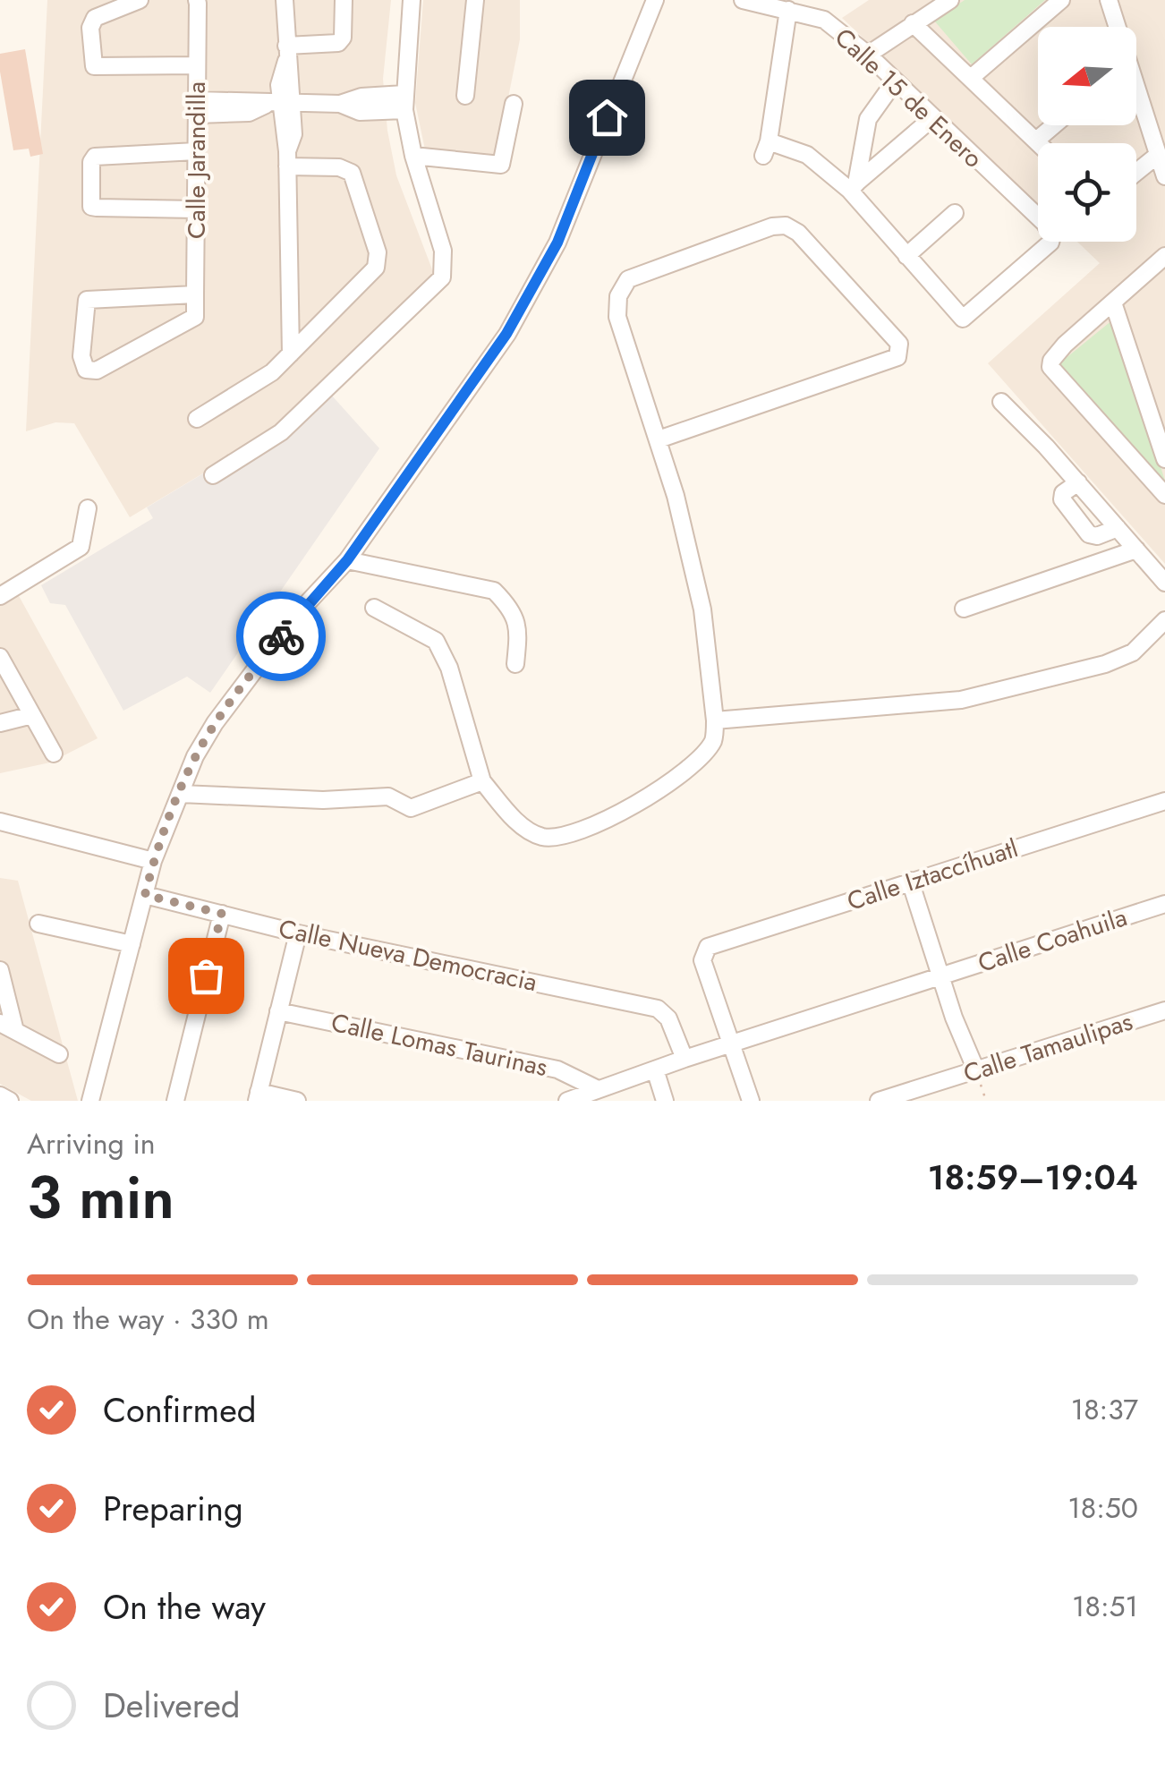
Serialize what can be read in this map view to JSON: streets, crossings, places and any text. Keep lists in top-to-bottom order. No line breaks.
{"streets":{"street":["Calle 15 de Enero","Calle Jarandilla","Calle Iztaccíhuatl","Calle Coahuila","Calle Nueva Democracia","Calle Lomas Taurinas","Calle Tamaulipas"]},"crossings":[["Calle Iztaccíhuatl","Calle Coahuila"],["Calle Coahuila","Calle Nueva Democracia"],["Calle Coahuila","Calle Lomas Taurinas"]],"north":"left","page":{"heading":["3 min","Arriving in","18:59–19:04"],"bar":"On the way · 330 m","list":[["Confirmed","18:37"],["Preparing","18:50"],["On the way","18:51"],"Delivered"]}}
